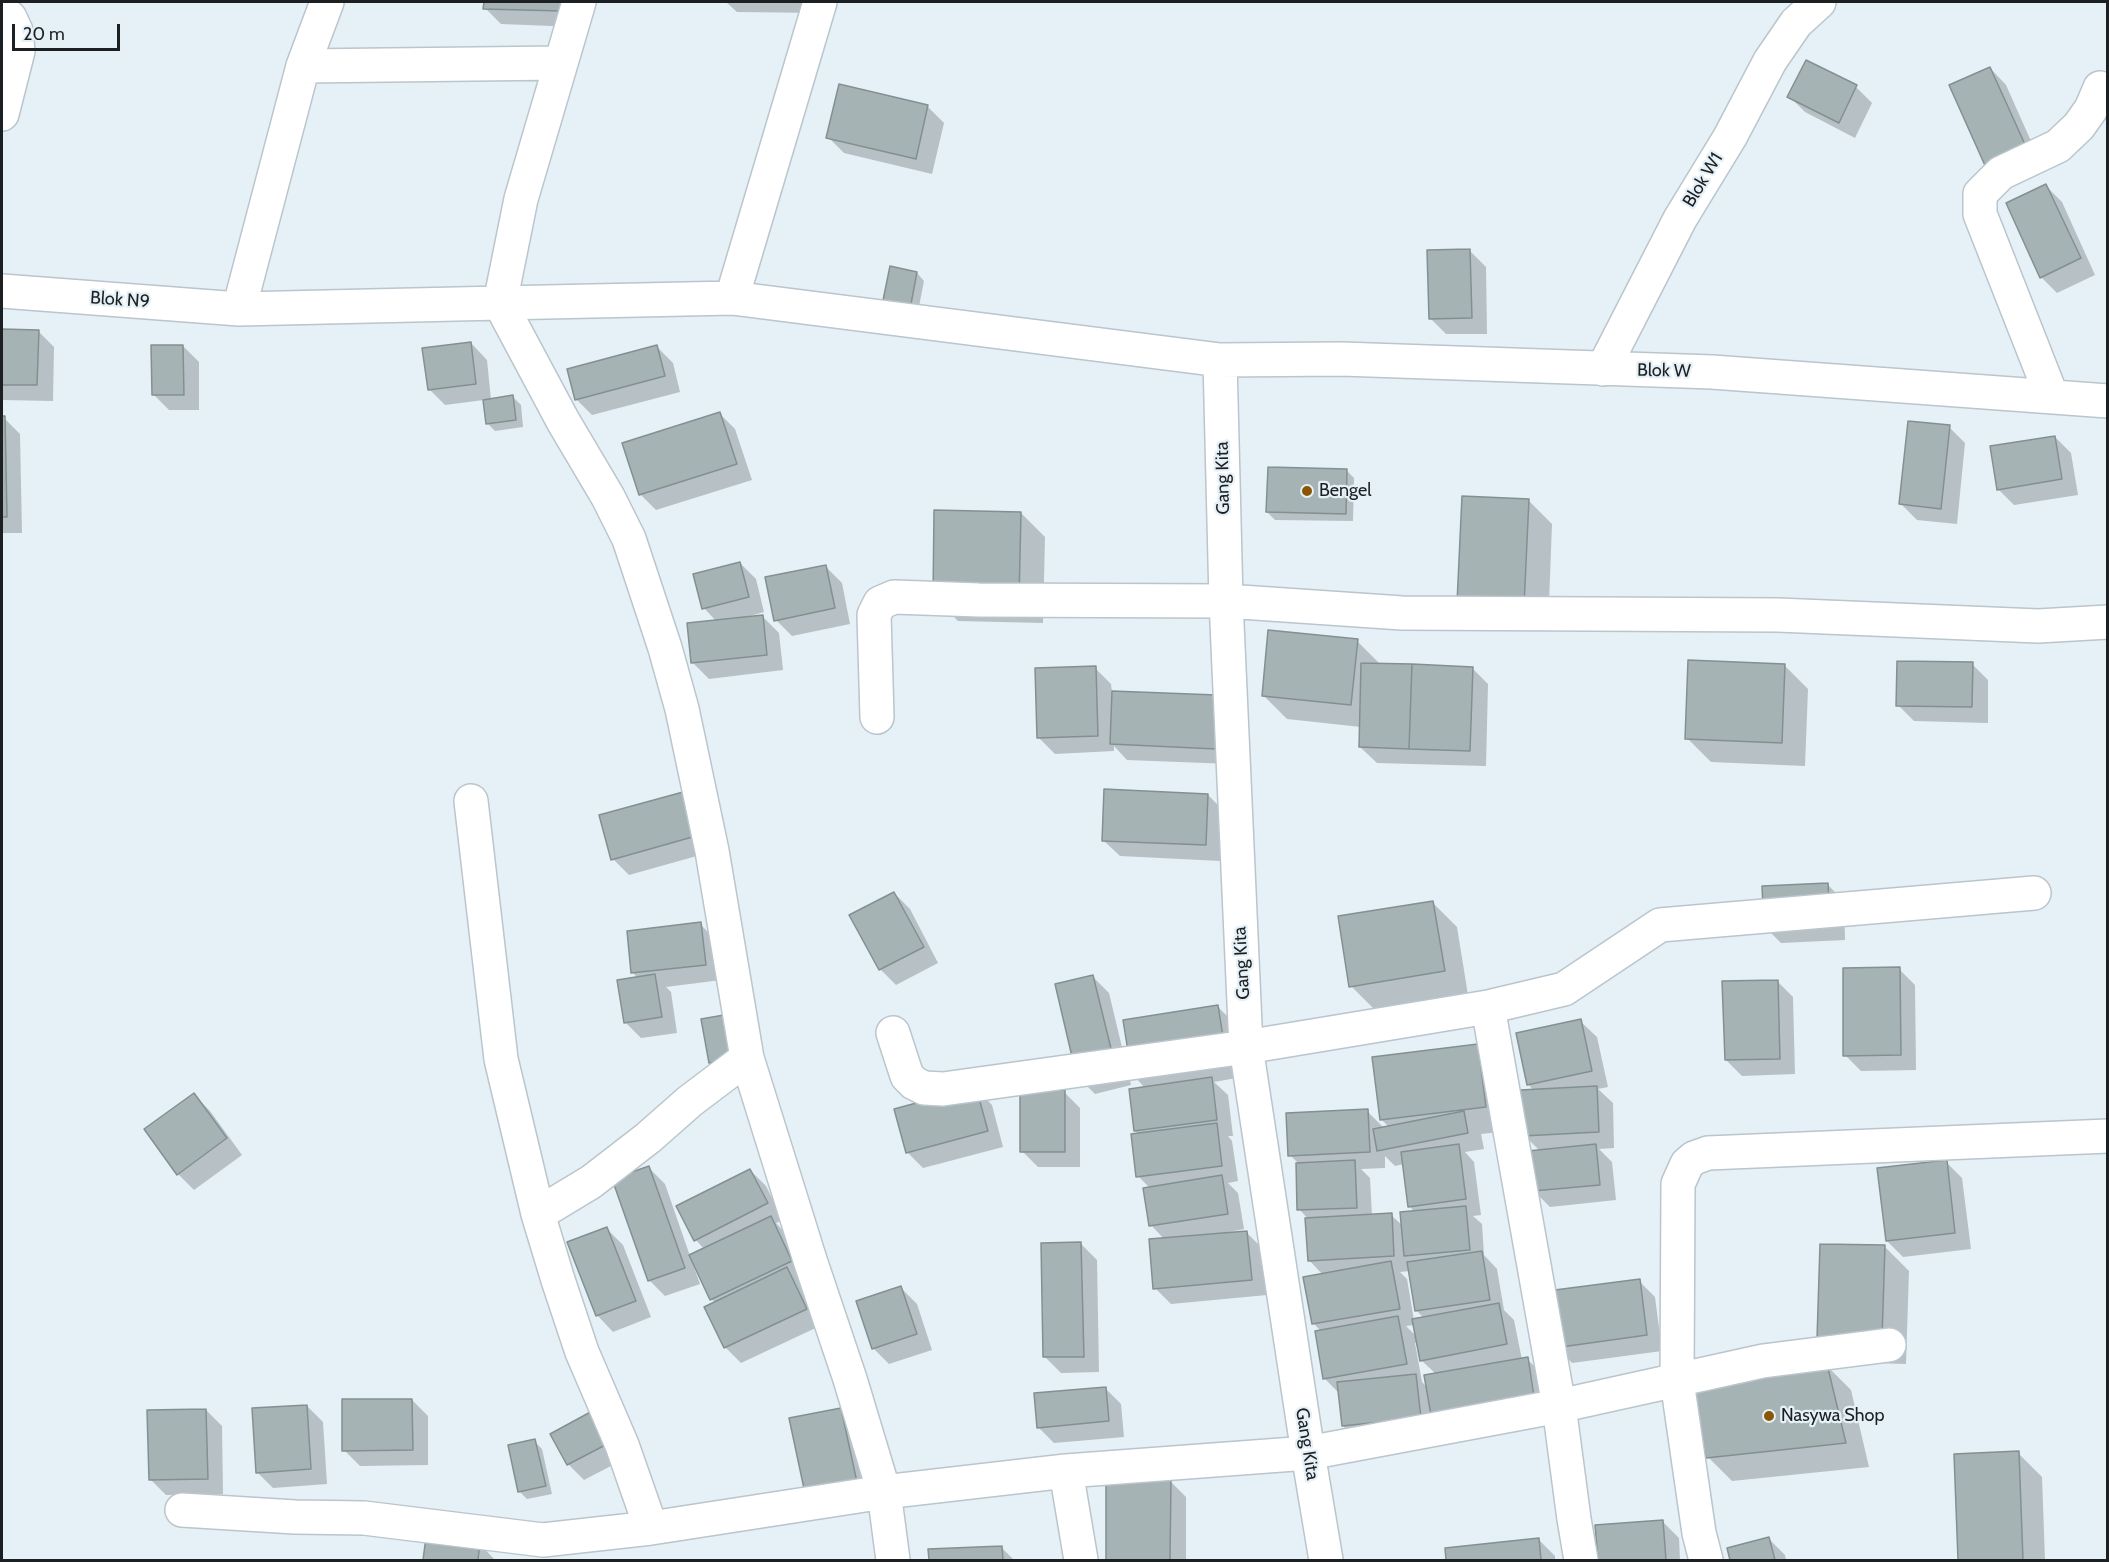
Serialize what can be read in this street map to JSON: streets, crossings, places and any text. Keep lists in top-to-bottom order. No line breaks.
{"streets":{"street":["Blok W1","Blok N9","Blok W","Gang Kita"]},"crossings":[["Blok W1","Blok W"],["Blok N9","Blok W"],["Blok W","Gang Kita"]],"places":["Bengel","Nasywa Shop"],"scale_bar":"20 m"}
